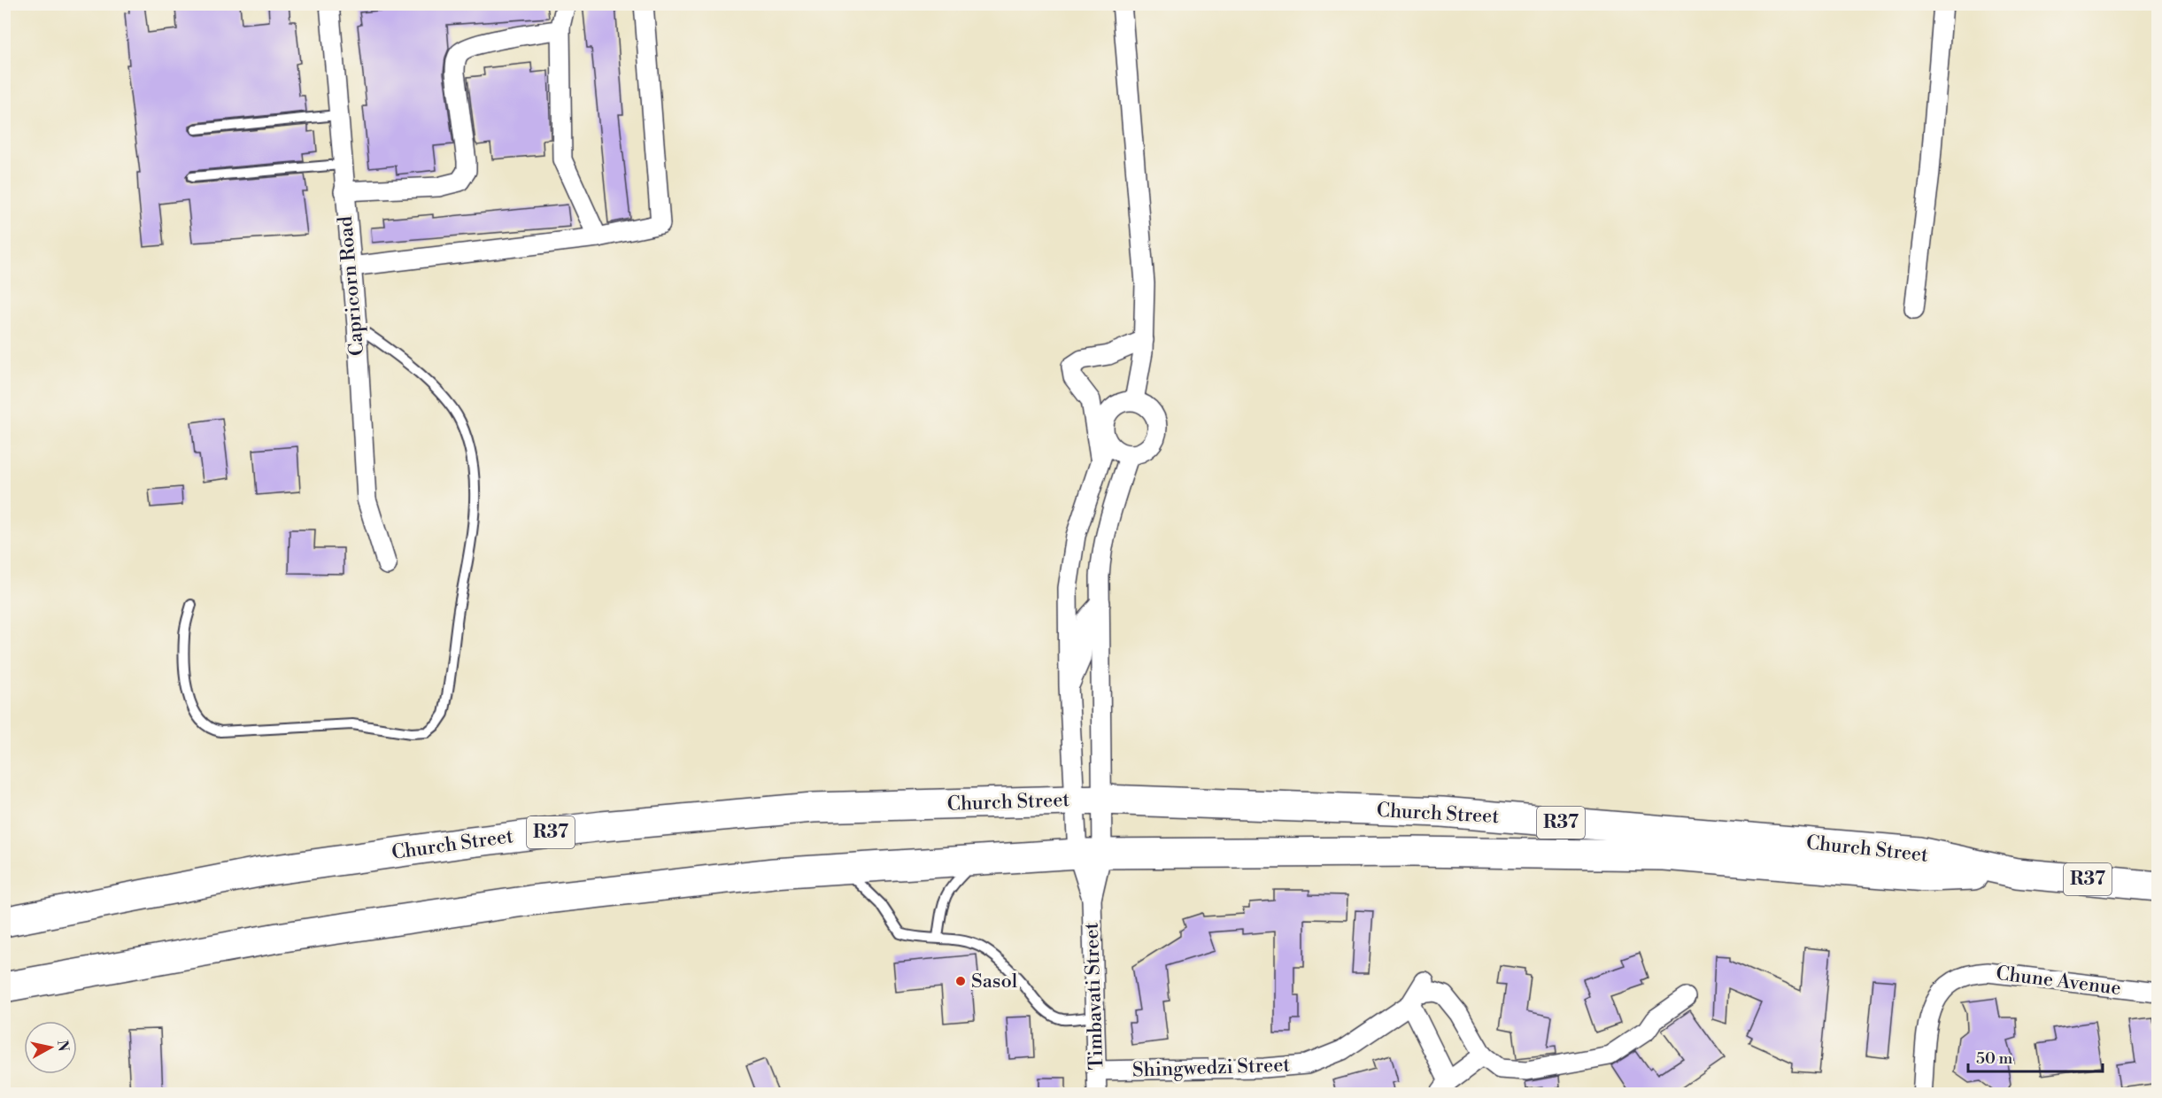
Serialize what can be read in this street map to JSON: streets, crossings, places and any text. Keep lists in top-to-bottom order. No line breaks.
{"streets":{"main road":["Church Street","R37"],"street":["Capricorn Road","Chune Avenue","Timbavati Street","Shingwedzi Street"]},"crossings":[["Church Street","Timbavati Street"],["Timbavati Street","Shingwedzi Street"]],"places":["Sasol"],"scale_bar":"50 m","north":"right"}
